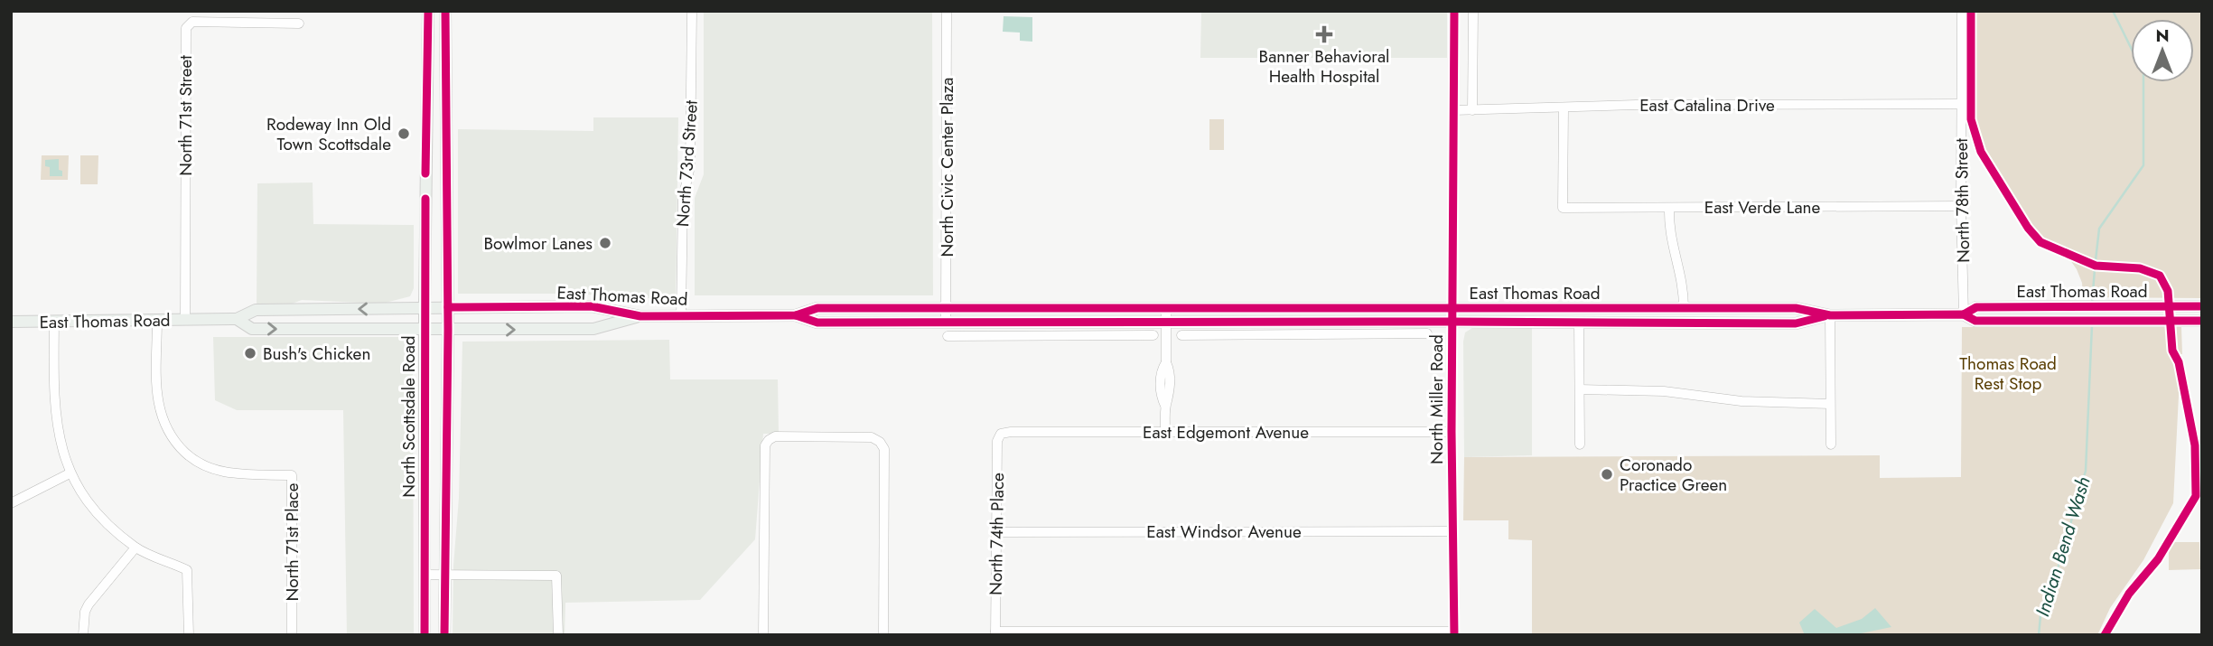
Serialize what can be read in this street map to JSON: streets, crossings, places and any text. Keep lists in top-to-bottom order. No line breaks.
{"streets":{"main road":["East Thomas Road","North Scottsdale Road"],"street":["East Catalina Drive","North 71st Street","North 73rd Street","North Civic Center Plaza","North 78th Street","East Verde Lane","North Miller Road","East Edgemont Avenue","East Windsor Avenue","North 74th Place","North 71st Place"]},"crossings":[["East Catalina Drive","North 78th Street"],["East Catalina Drive","East Verde Lane"],["East Catalina Drive","North Miller Road"],["North 71st Street","East Thomas Road"],["North 73rd Street","East Thomas Road"],["North Civic Center Plaza","East Thomas Road"],["North 78th Street","East Verde Lane"],["North 78th Street","East Thomas Road"],["East Thomas Road","North Miller Road"],["East Thomas Road","North Scottsdale Road"],["East Thomas Road","North 71st Place"],["North Miller Road","East Edgemont Avenue"],["North Miller Road","East Windsor Avenue"],["East Edgemont Avenue","North 74th Place"],["East Windsor Avenue","North 74th Place"]],"water":["Indian Bend Wash"],"parks":["Thomas Road Rest Stop"],"places":{"health":["Banner Behavioral Health Hospital"],"other":["Rodeway Inn Old Town Scottsdale","Bowlmor Lanes","Bush's Chicken","Coronado Practice Green"]},"north":"top"}
